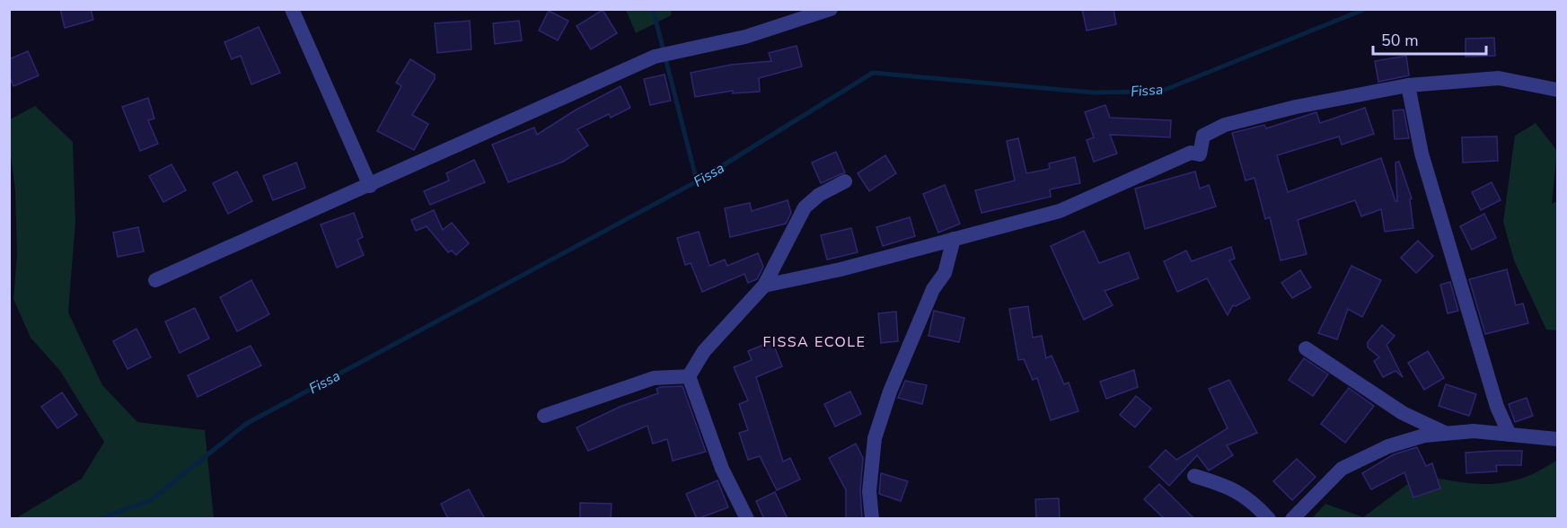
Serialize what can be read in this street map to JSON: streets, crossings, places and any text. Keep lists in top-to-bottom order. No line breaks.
{"districts":["FISSA ECOLE"],"water":["Fissa"],"scale_bar":"50 m"}
